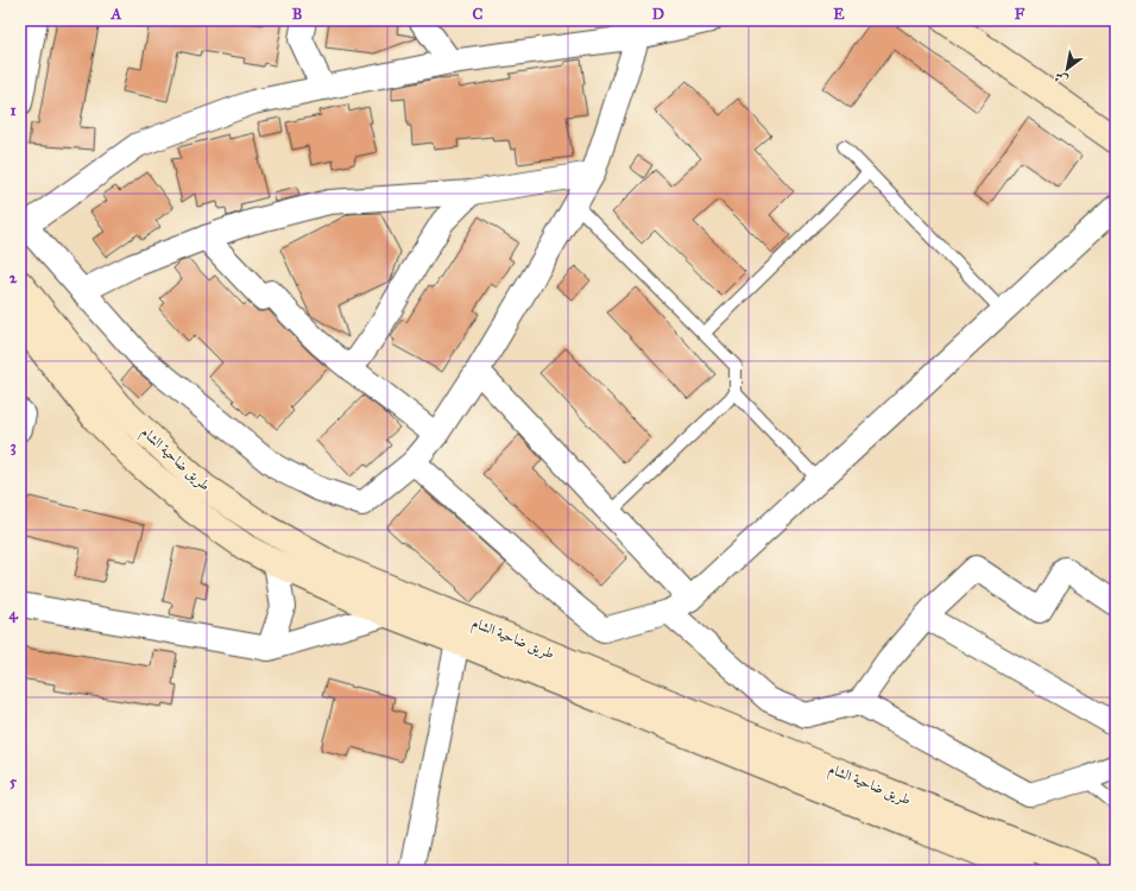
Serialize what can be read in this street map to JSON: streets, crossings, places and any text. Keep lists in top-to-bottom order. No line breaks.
{"streets":{"main road":["طريق ضاحية الشام"]},"north":"bottom left","grid":{"columns":["A","B","C","D","E","F"],"rows":["1","2","3","4","5"]}}
